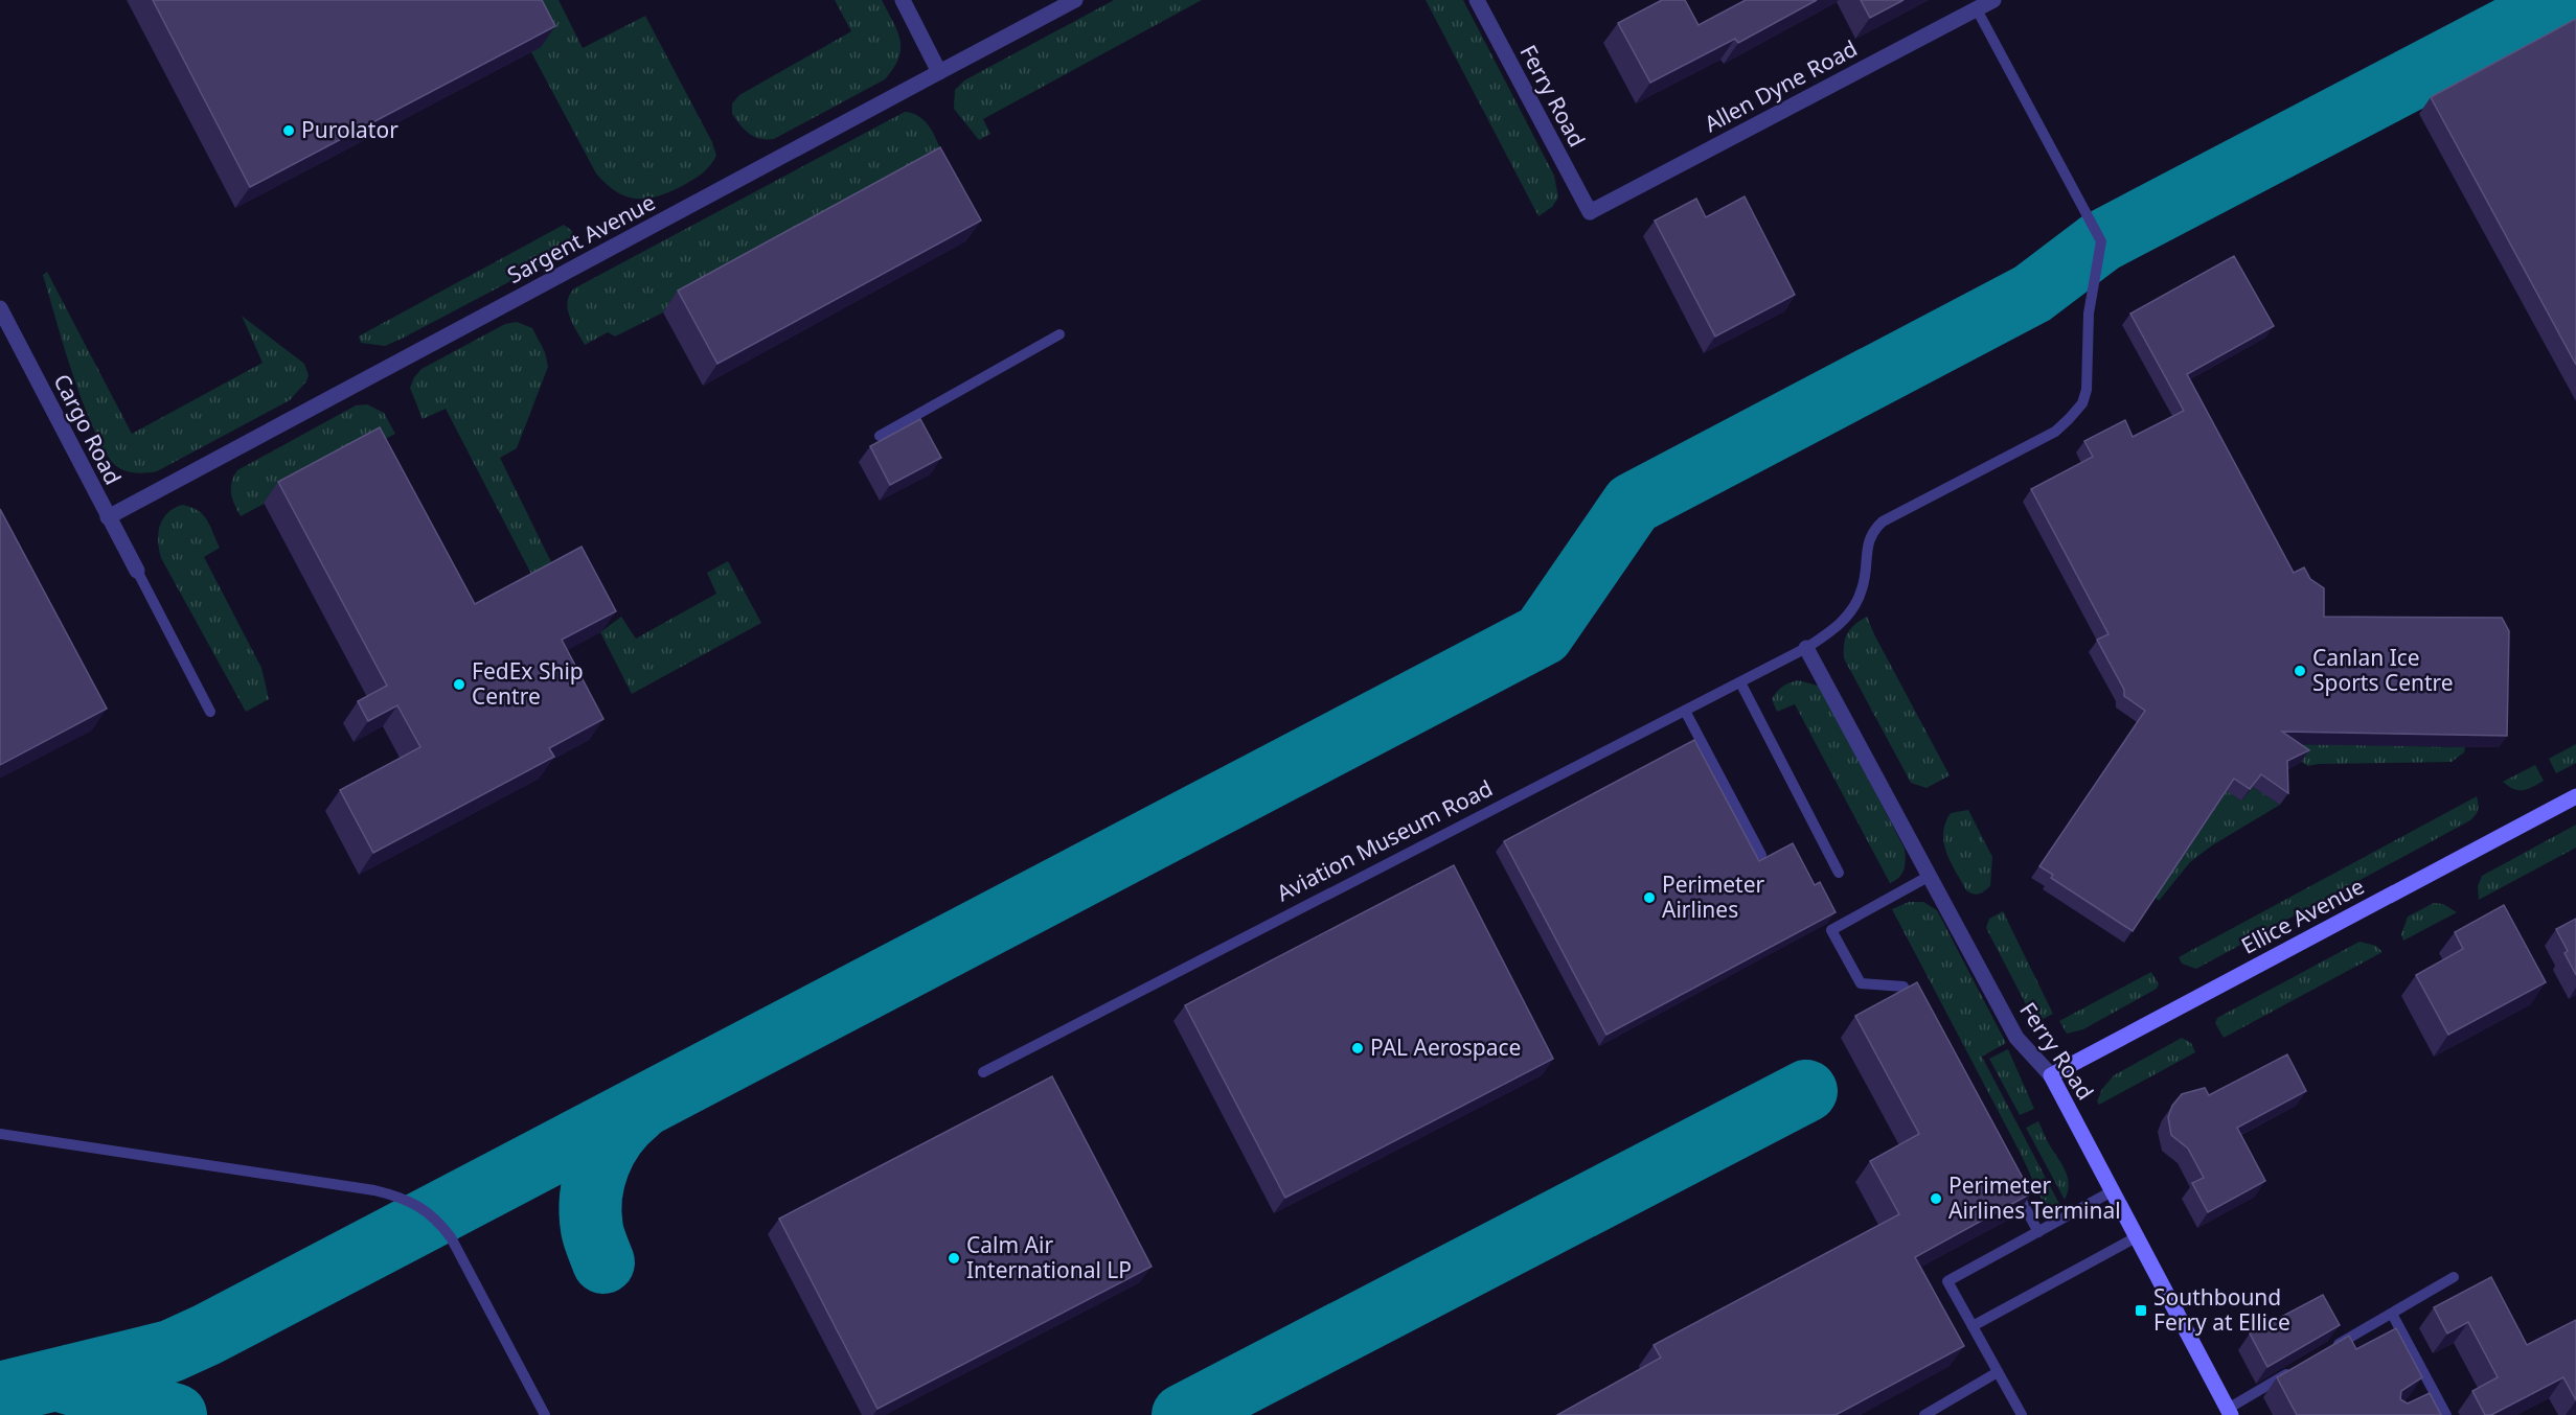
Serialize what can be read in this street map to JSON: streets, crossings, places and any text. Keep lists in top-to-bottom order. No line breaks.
{"streets":{"main road":["Ferry Road","Ellice Avenue"],"street":["Allen Dyne Road","Sargent Avenue","Cargo Road"],"lane":["Aviation Museum Road"]},"crossings":[["Allen Dyne Road","Ferry Road"],["Allen Dyne Road","Aviation Museum Road"],["Ferry Road","Aviation Museum Road"],["Ferry Road","Ellice Avenue"],["Sargent Avenue","Cargo Road"]],"places":{"other":["Purolator","Canlan Ice Sports Centre","FedEx Ship Centre","Perimeter Airlines","PAL Aerospace","Perimeter Airlines Terminal","Calm Air International LP"],"transit":["Southbound Ferry at Ellice"]}}
